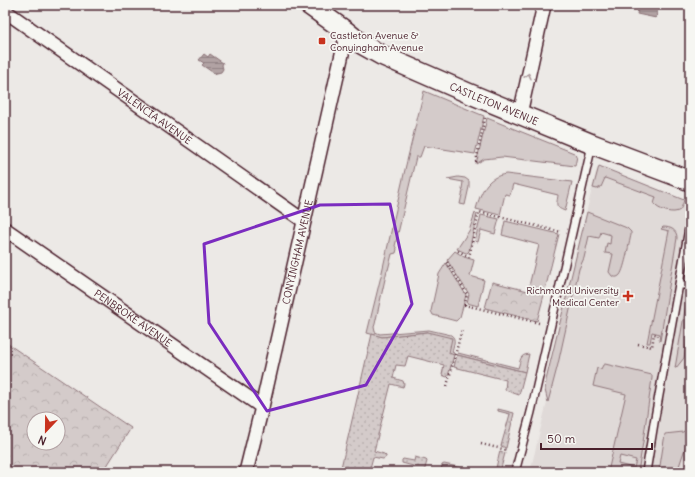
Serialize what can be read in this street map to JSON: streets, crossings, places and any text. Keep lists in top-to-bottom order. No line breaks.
{"streets":{"street":["CASTLETON AVENUE","VALENCIA AVENUE","CONYINGHAM AVENUE","PENBROKE AVENUE"]},"crossings":[["CASTLETON AVENUE","CONYINGHAM AVENUE"],["VALENCIA AVENUE","CONYINGHAM AVENUE"],["CONYINGHAM AVENUE","PENBROKE AVENUE"]],"places":{"transit":["Castleton Avenue & Conyingham Avenue"],"health":["Richmond University Medical Center"]},"scale_bar":"50 m","north":"bottom"}
